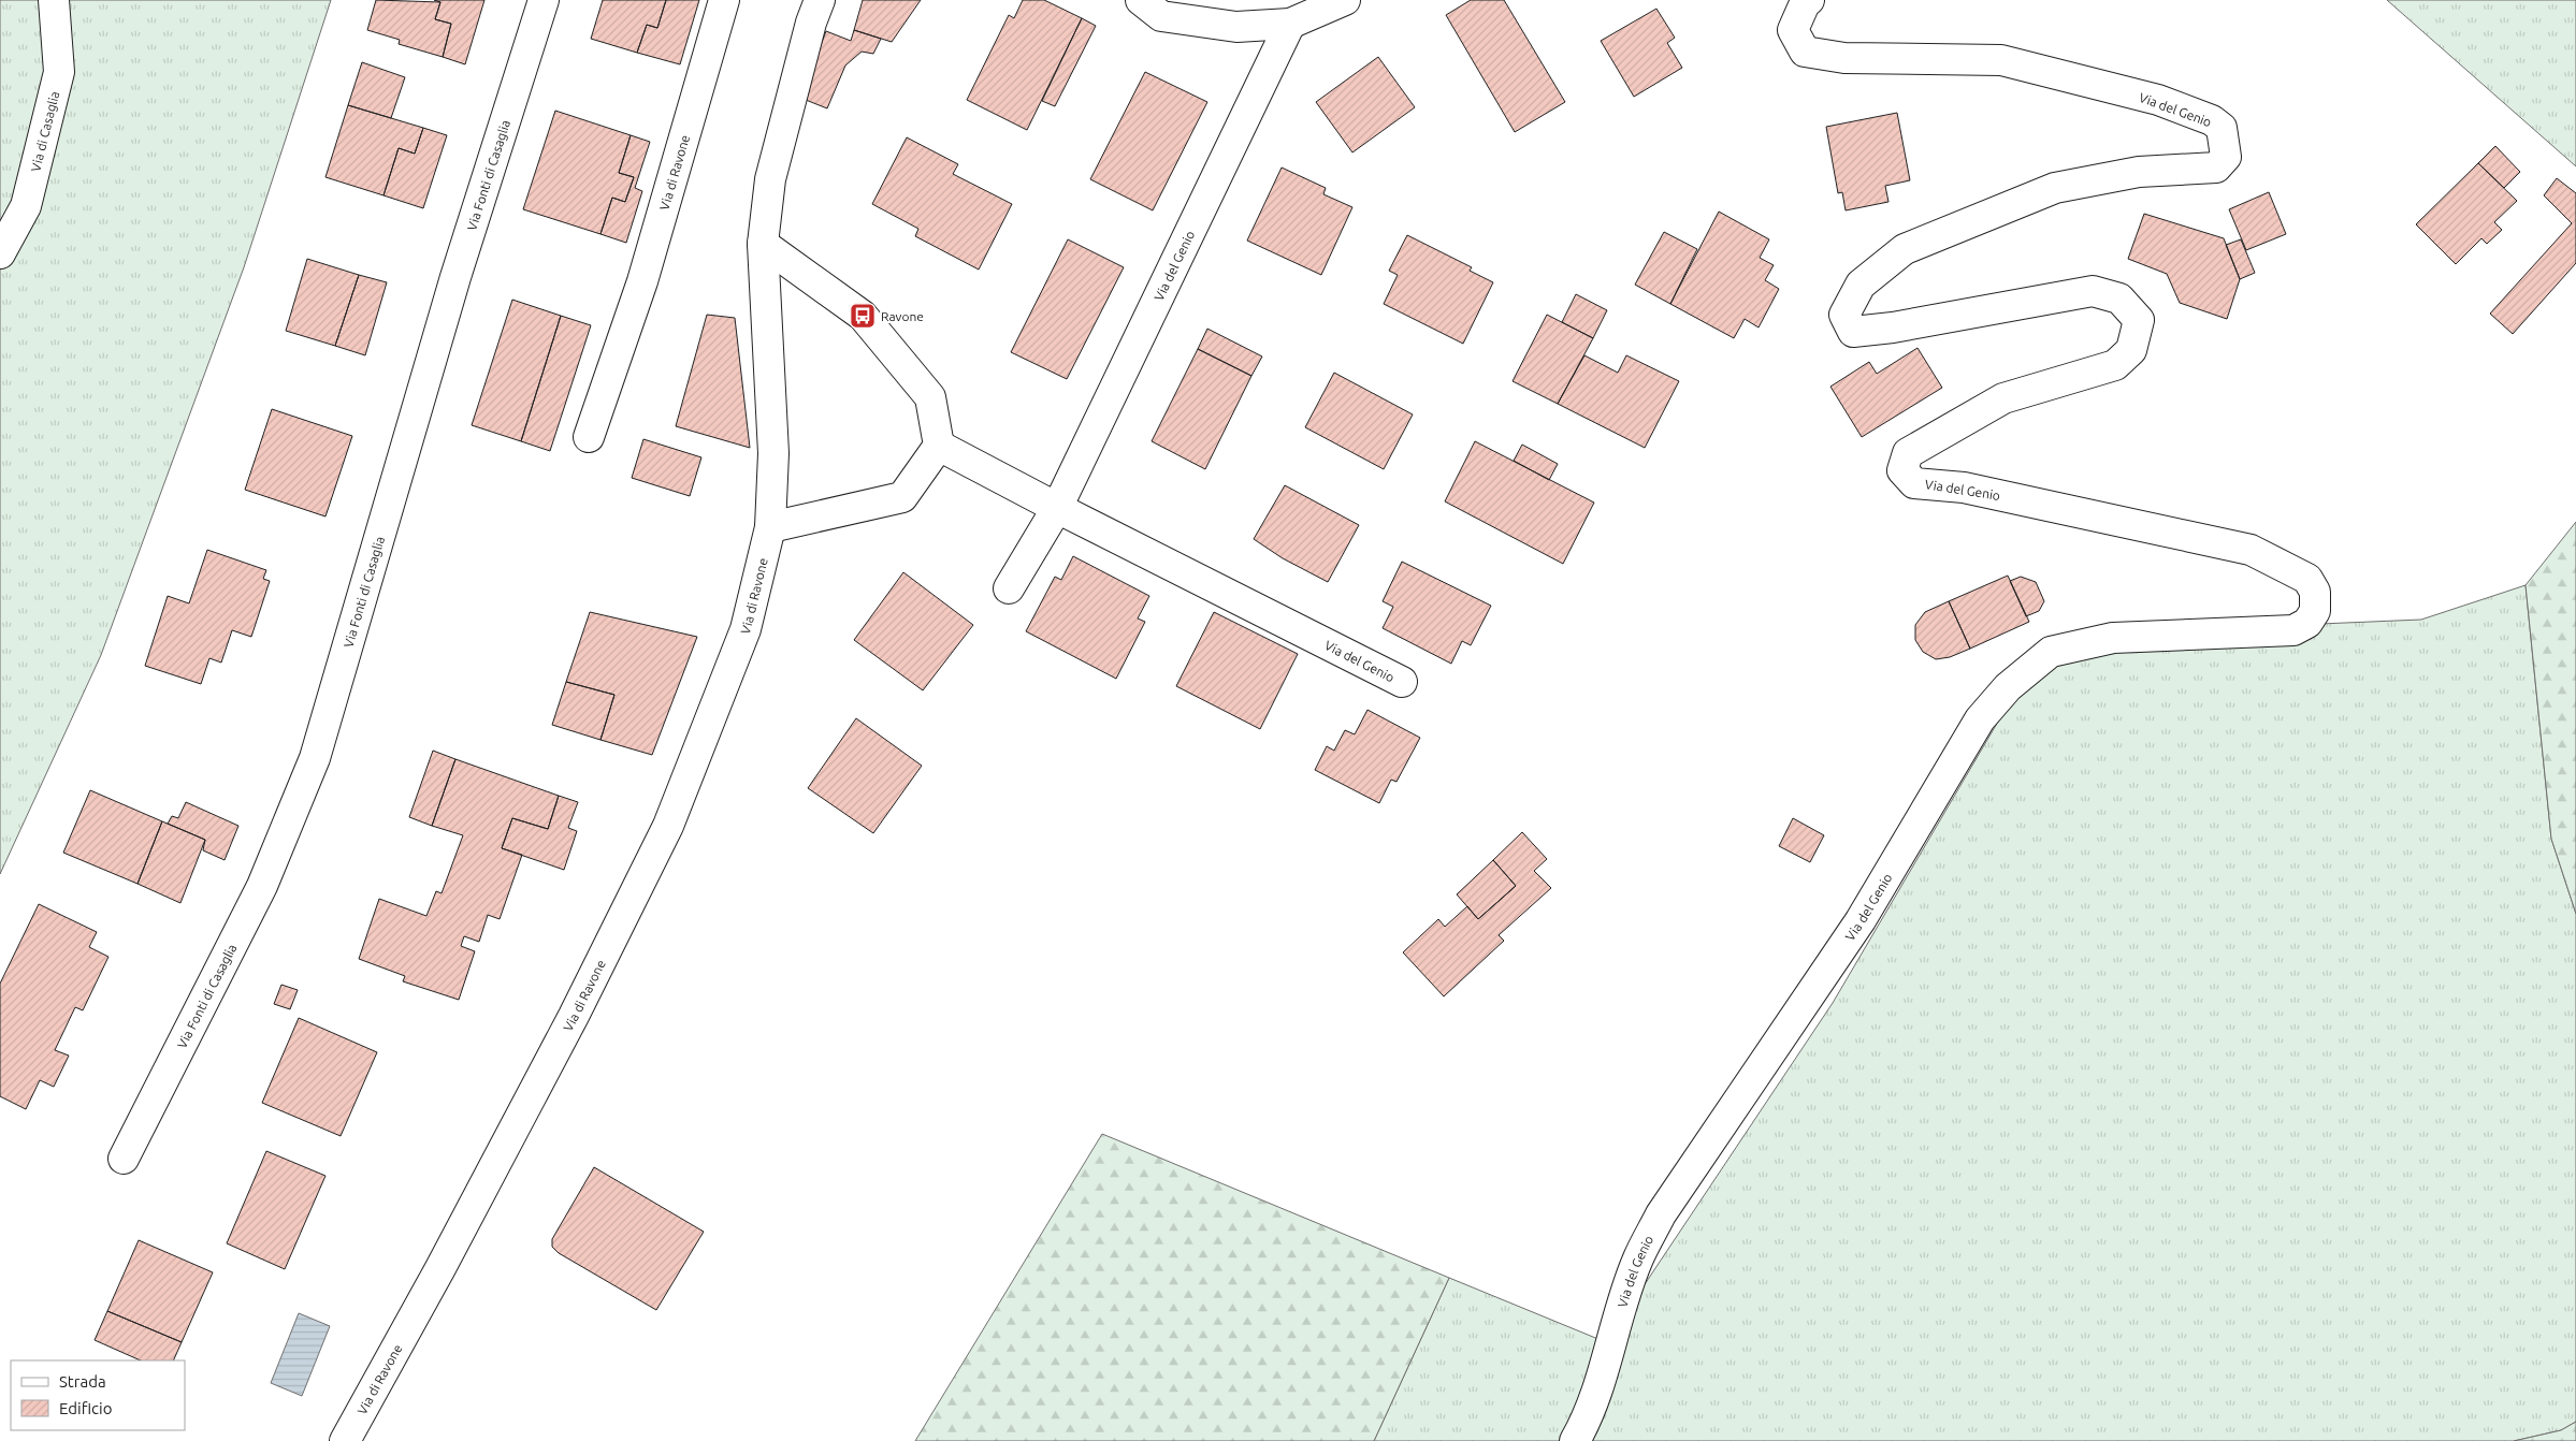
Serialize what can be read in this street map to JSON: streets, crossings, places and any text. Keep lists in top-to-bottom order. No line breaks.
{"streets":{"street":["Via del Genio","Via di Casaglia","Via di Ravone","Via Fonti di Casaglia"]},"places":{"bus stop":["Ravone"]},"legend":["Strada","Edificio"]}
